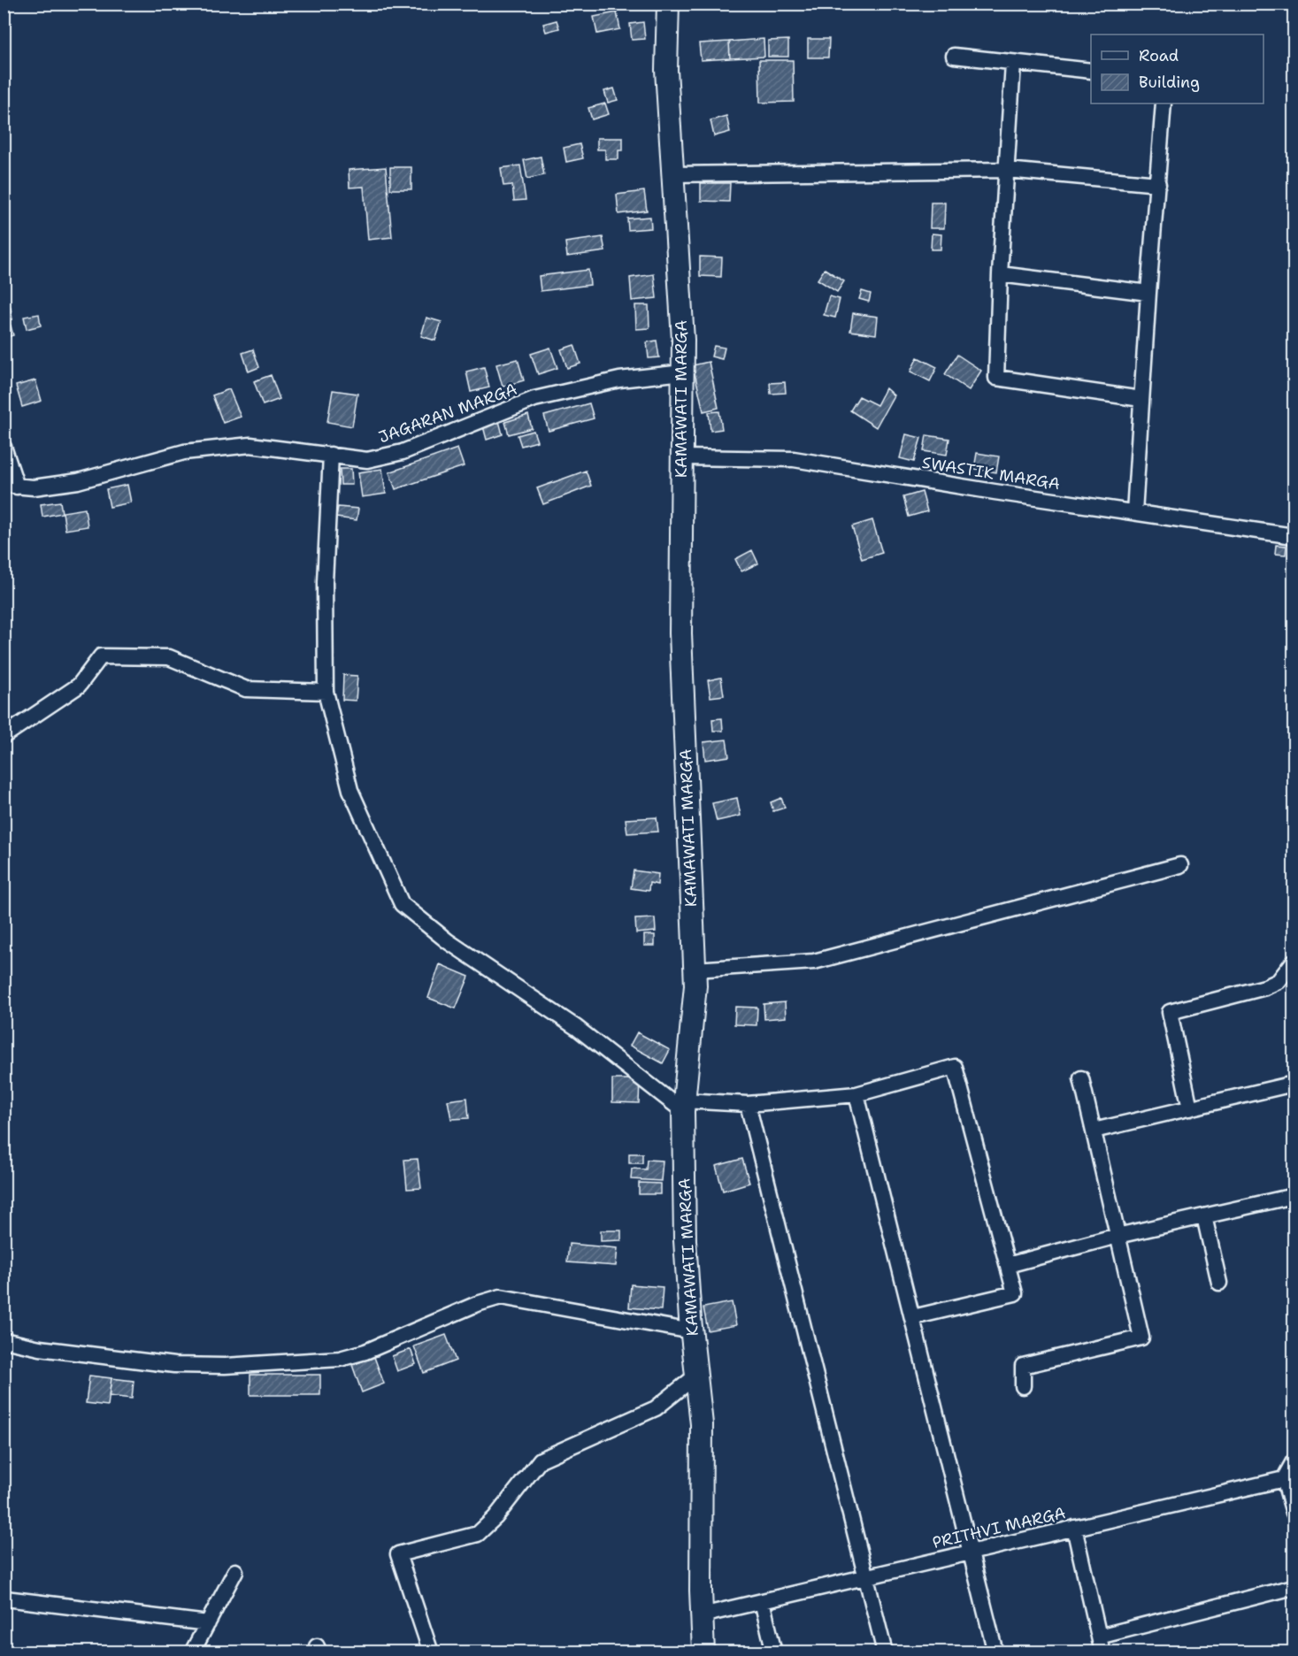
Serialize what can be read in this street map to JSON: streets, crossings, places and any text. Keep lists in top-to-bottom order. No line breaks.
{"streets":{"main road":["KAMAWATI MARGA"],"street":["JAGARAN MARGA","SWASTIK MARGA","PRITHVI MARGA"]},"crossings":[["KAMAWATI MARGA","JAGARAN MARGA"],["KAMAWATI MARGA","SWASTIK MARGA"],["KAMAWATI MARGA","PRITHVI MARGA"]],"legend":["Road","Building"]}
